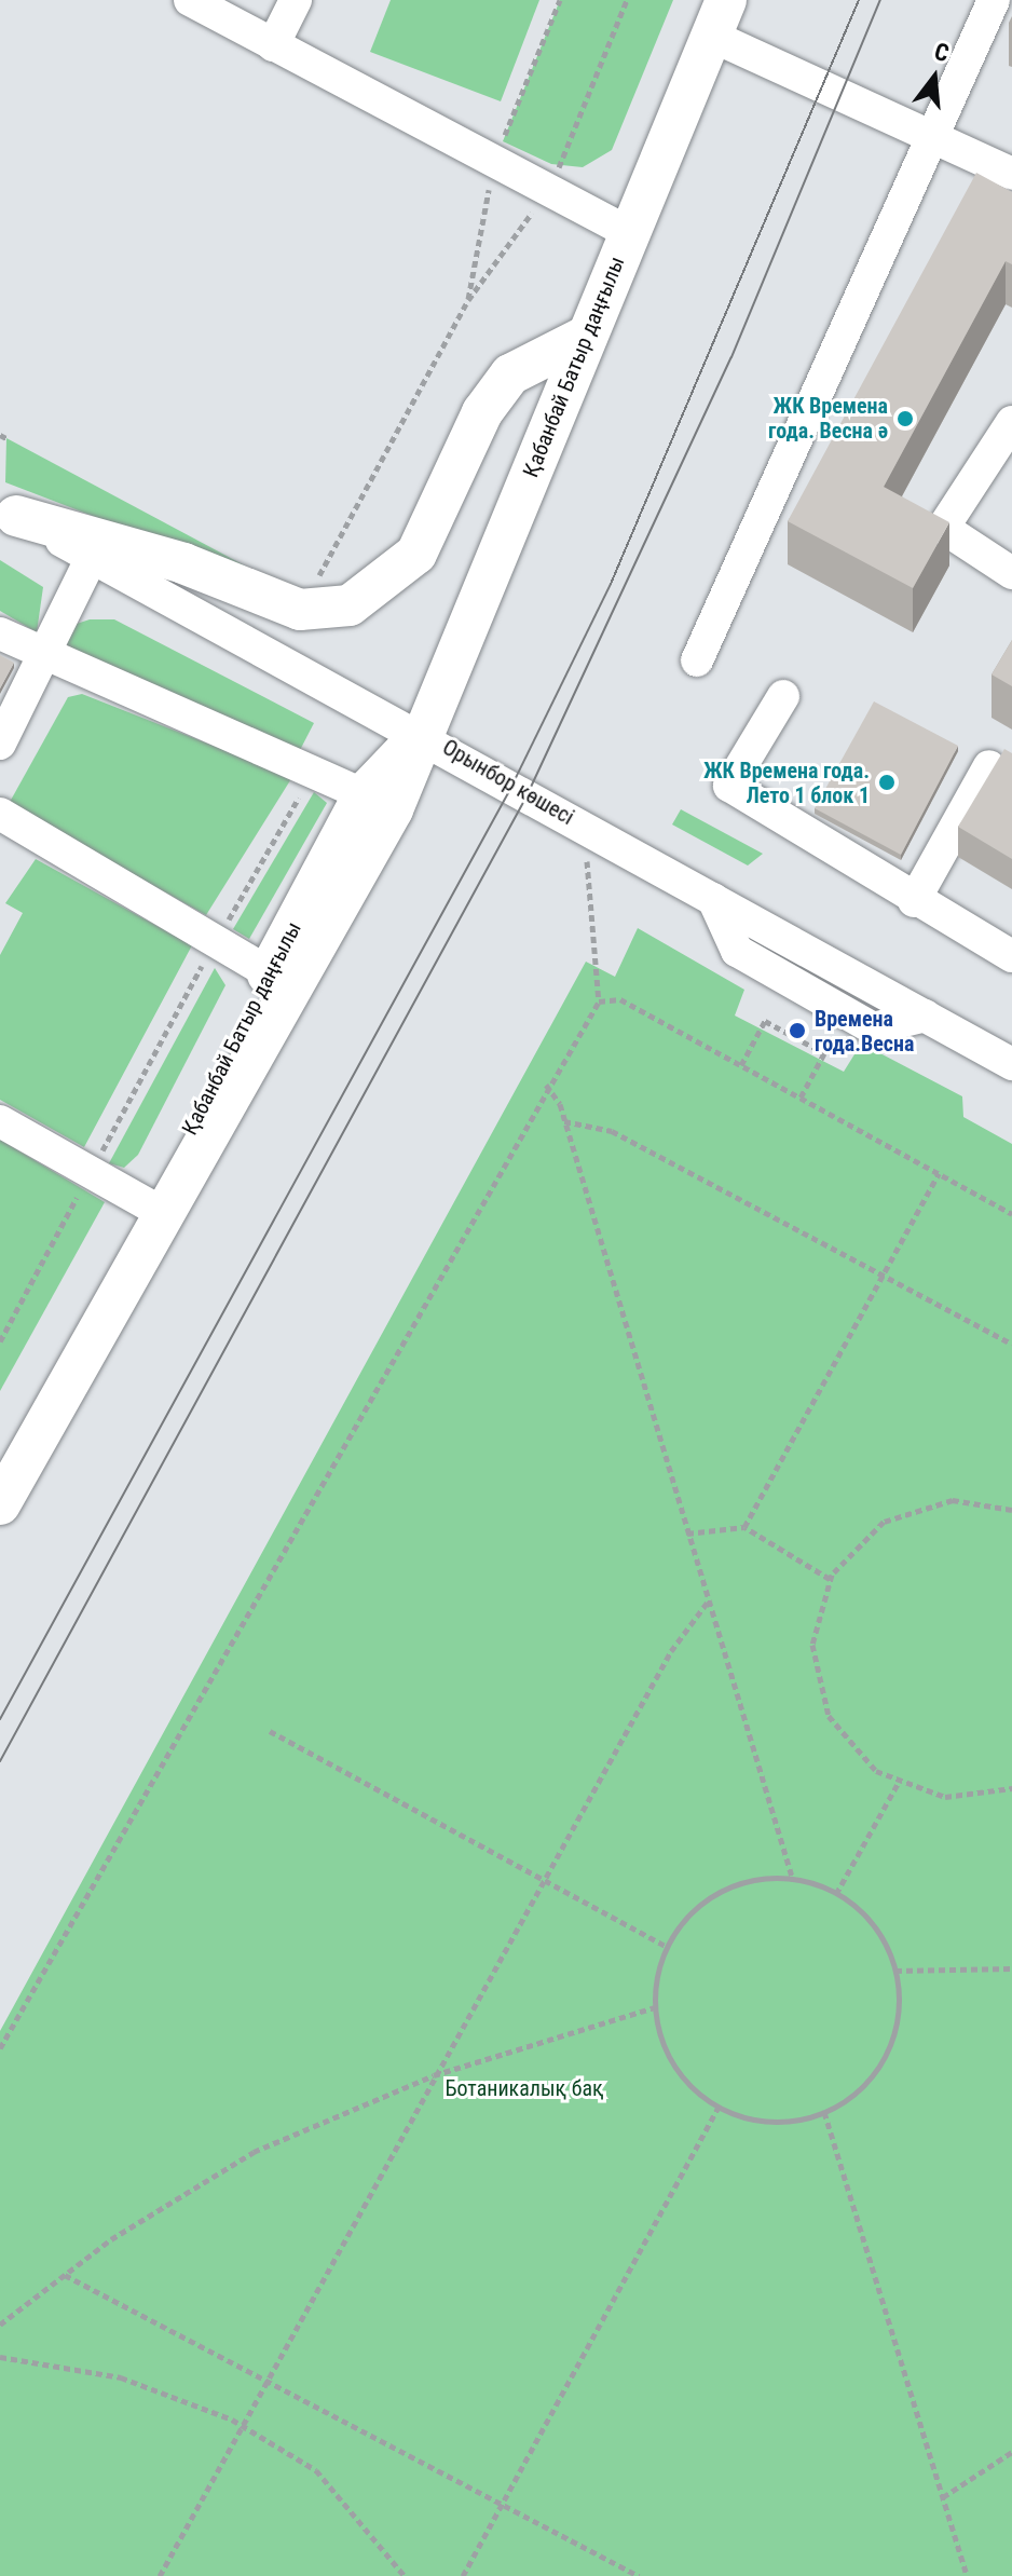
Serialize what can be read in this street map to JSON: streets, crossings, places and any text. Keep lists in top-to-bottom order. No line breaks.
{"streets":{"main road":["Қабанбай Батыр даңғылы"],"street":["Орынбор көшесі"]},"crossings":[["Қабанбай Батыр даңғылы","Орынбор көшесі"]],"parks":["Ботаникалық бақ"],"places":["ЖК Времена года. Весна ә","ЖК Времена года. Лето 1 блок 1","Времена года.Весна"],"north":"top"}
